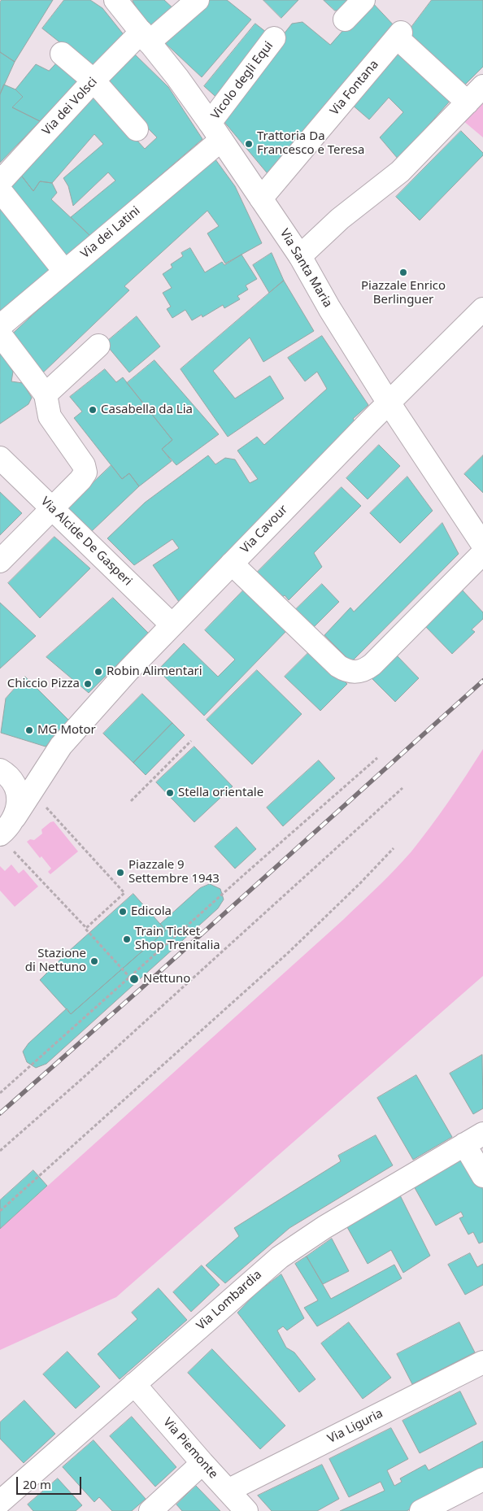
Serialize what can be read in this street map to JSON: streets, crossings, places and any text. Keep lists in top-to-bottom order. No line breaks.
{"streets":{"street":["Vicolo degli Equi","Via Fontana","Via dei Volsci","Via dei Latini","Via Santa Maria","Via Cavour","Via Alcide De Gasperi","Via Lombardia","Via Liguria","Via Piemonte"]},"crossings":[["Vicolo degli Equi","Via dei Latini"],["Vicolo degli Equi","Via Santa Maria"],["Via Fontana","Via Santa Maria"],["Via dei Volsci","Via Santa Maria"],["Via dei Latini","Via Santa Maria"],["Via Santa Maria","Via Cavour"],["Via Cavour","Via Alcide De Gasperi"],["Via Lombardia","Via Piemonte"],["Via Liguria","Via Piemonte"]],"places":["Trattoria Da Francesco e Teresa","Piazzale Enrico Berlinguer","Casabella da Lia","Robin Alimentari","Chiccio Pizza","MG Motor","Stella orientale","Piazzale 9 Settembre 1943","Edicola","Train Ticket Shop Trenitalia","Stazione di Nettuno","Nettuno"],"scale_bar":"20 m"}
